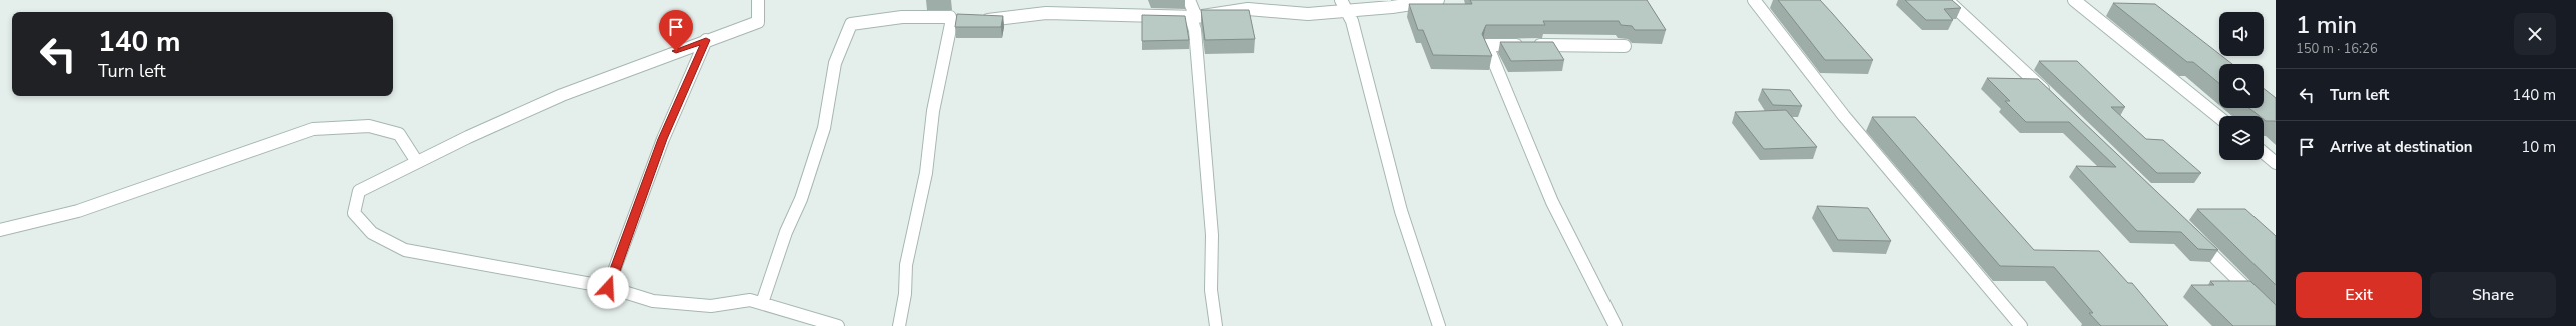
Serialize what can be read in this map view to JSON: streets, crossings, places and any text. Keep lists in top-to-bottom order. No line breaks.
{"page":{"heading":["1 min","150 m · 16:26"],"turn":["140 m","Turn left"],"list":[{"name":"Turn left","value":"140 m"},{"name":"Arrive at destination","value":"10 m"}],"buttons":["Exit","Share"]}}
